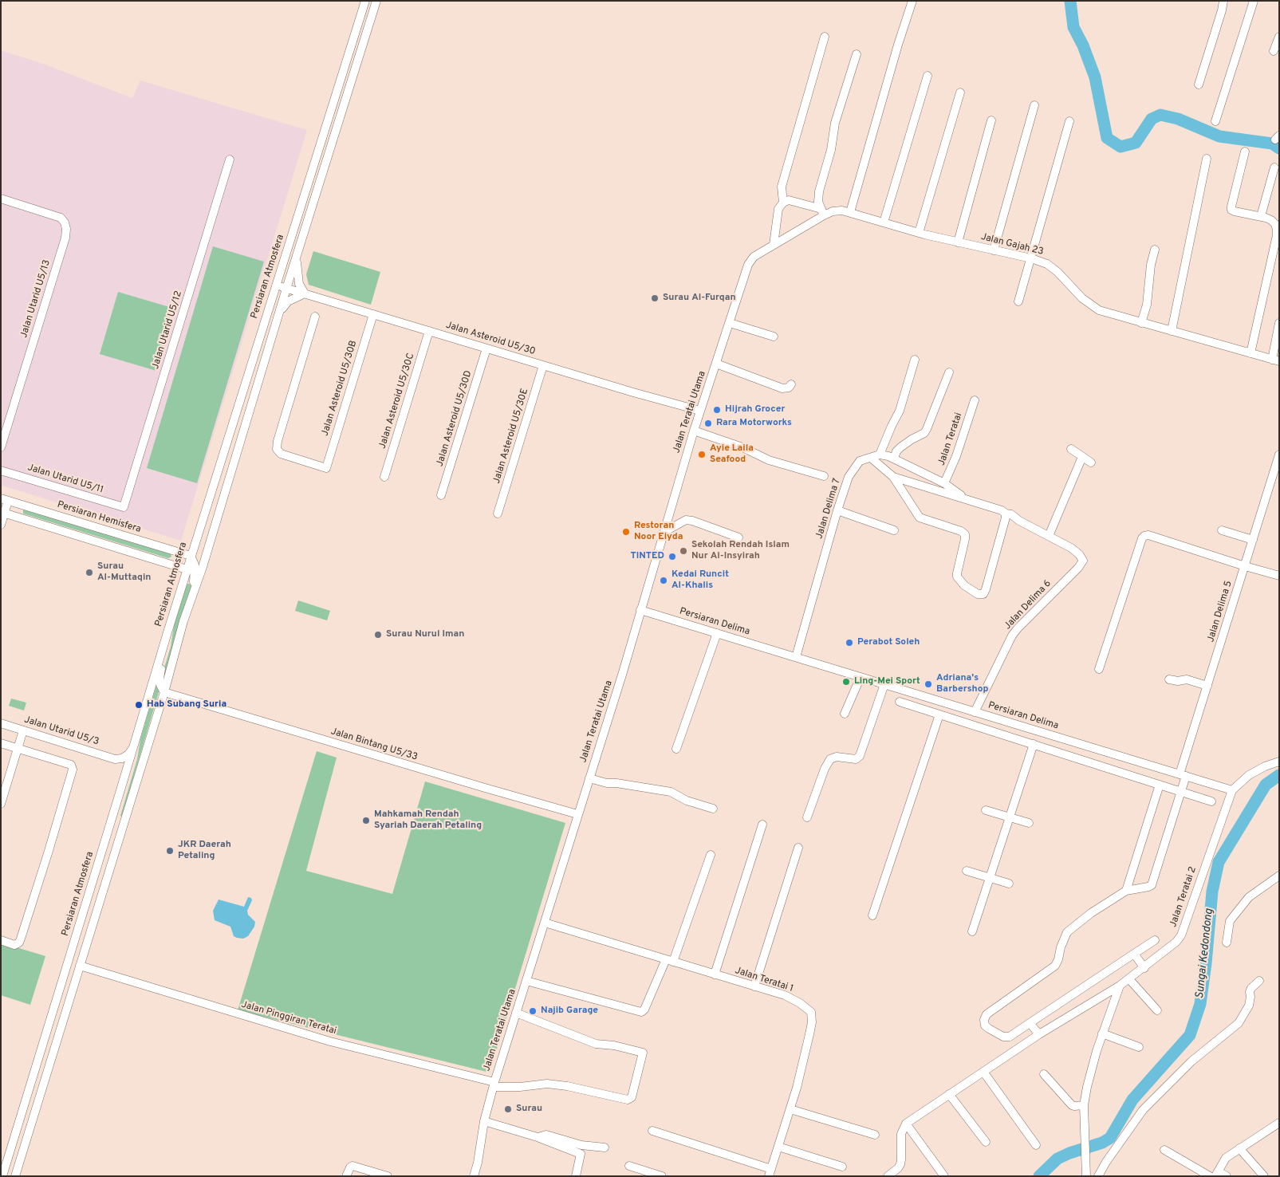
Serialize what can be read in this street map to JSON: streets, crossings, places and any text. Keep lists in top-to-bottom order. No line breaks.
{"streets":{"street":["Jalan Gajah 23","Persiaran Atmosfera","Jalan Utarid U5/13","Jalan Utarid U5/12","Jalan Asteroid U5/30","Jalan Asteroid U5/30B","Jalan Asteroid U5/30C","Jalan Teratai Utama","Jalan Asteroid U5/30D","Jalan Asteroid U5/30E","Jalan Teratai","Jalan Utarid U5/11","Jalan Delima 7","Persiaran Hemisfera","Jalan Delima 6","Jalan Delima 5","Persiaran Delima","Jalan Utarid U5/3","Jalan Bintang U5/33","Jalan Teratai 2","Jalan Teratai 1","Jalan Pinggiran Teratai"]},"crossings":[["Jalan Gajah 23","Jalan Teratai Utama"],["Persiaran Atmosfera","Jalan Asteroid U5/30"],["Persiaran Atmosfera","Persiaran Hemisfera"],["Jalan Utarid U5/12","Jalan Utarid U5/11"],["Jalan Asteroid U5/30","Jalan Asteroid U5/30B"],["Jalan Asteroid U5/30","Jalan Asteroid U5/30C"],["Jalan Asteroid U5/30","Jalan Teratai Utama"],["Jalan Asteroid U5/30","Jalan Asteroid U5/30D"],["Jalan Asteroid U5/30","Jalan Asteroid U5/30E"],["Jalan Teratai Utama","Persiaran Delima"],["Jalan Teratai Utama","Jalan Bintang U5/33"],["Jalan Teratai Utama","Jalan Teratai 1"],["Jalan Teratai Utama","Jalan Pinggiran Teratai"],["Jalan Delima 7","Persiaran Delima"],["Jalan Delima 6","Persiaran Delima"],["Jalan Delima 5","Persiaran Delima"],["Persiaran Delima","Jalan Teratai 2"]],"water":["Sungai Kedondong"],"places":["Surau Al-Furqan","Hijrah Grocer","Rara Motorworks","Ayie Laila Seafood","Restoran Noor Eiyda","Sekolah Rendah Islam Nur Al-Insyirah","TINTED","Surau Al-Muttaqin","Kedai Runcit Al-Khalis","Surau Nurul Iman","Perabot Soleh","Ling-Mei Sport","Adriana's Barbershop","Hab Subang Suria","Mahkamah Rendah Syariah Daerah Petaling","JKR Daerah Petaling","Najib Garage","Surau"]}
